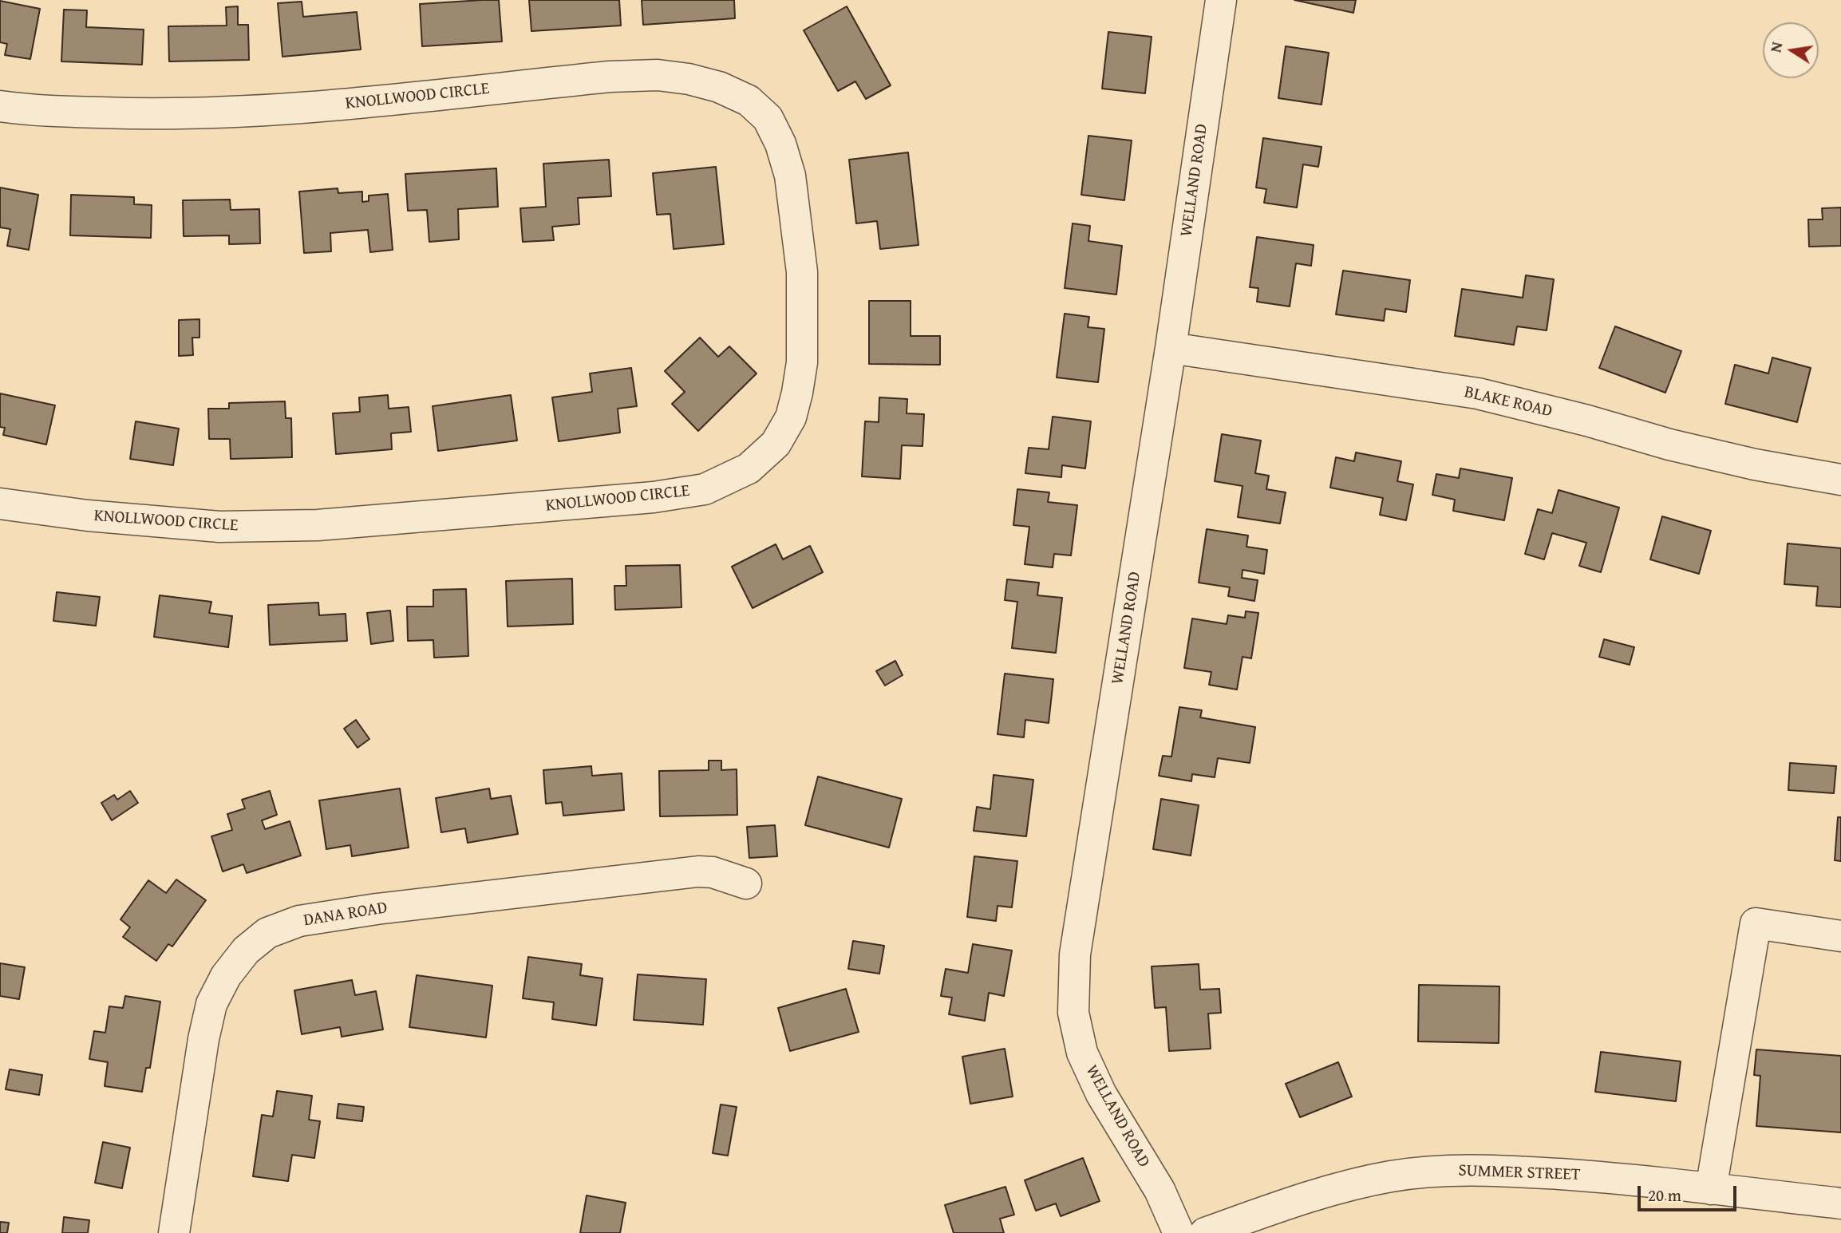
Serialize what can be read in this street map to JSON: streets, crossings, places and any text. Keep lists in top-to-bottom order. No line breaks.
{"streets":{"street":["KNOLLWOOD CIRCLE","WELLAND ROAD","BLAKE ROAD","DANA ROAD","SUMMER STREET"]},"crossings":[["WELLAND ROAD","BLAKE ROAD"]],"scale_bar":"20 m","north":"left"}
